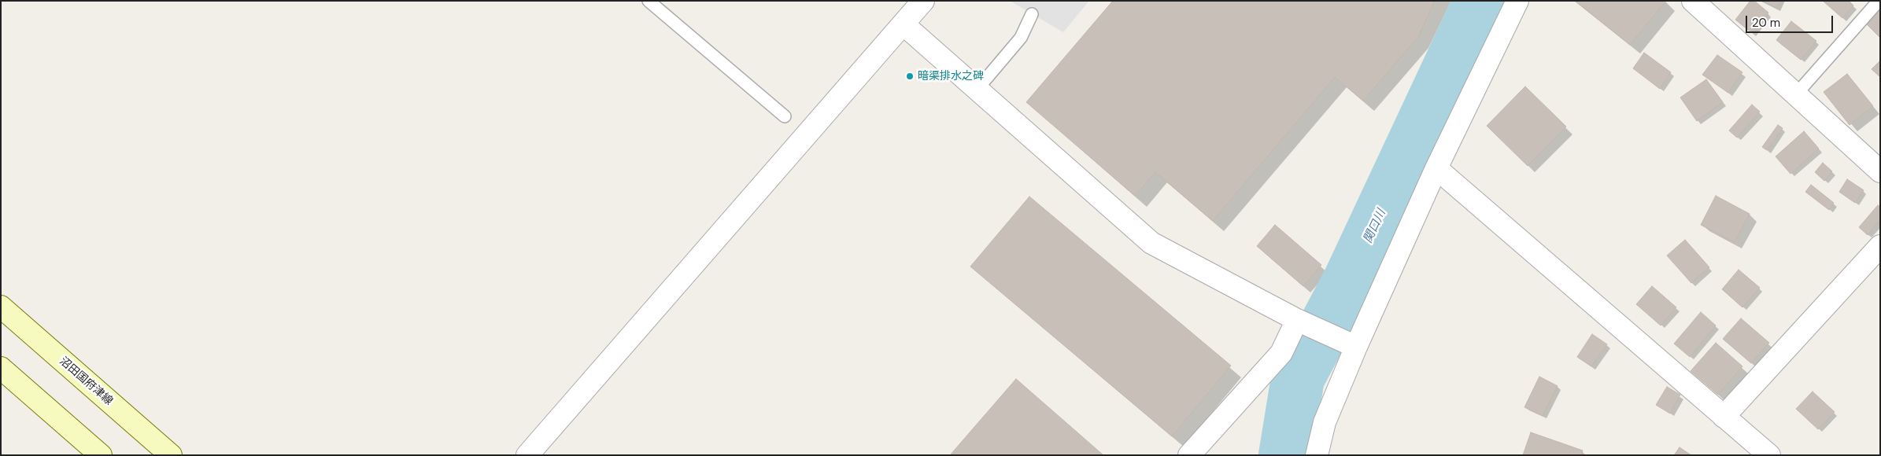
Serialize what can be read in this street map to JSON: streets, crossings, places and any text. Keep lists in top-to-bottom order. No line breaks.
{"streets":{"main road":["沼田国府津線"]},"water":["関口川"],"places":["暗渠排水之碑"],"scale_bar":"20 m"}
